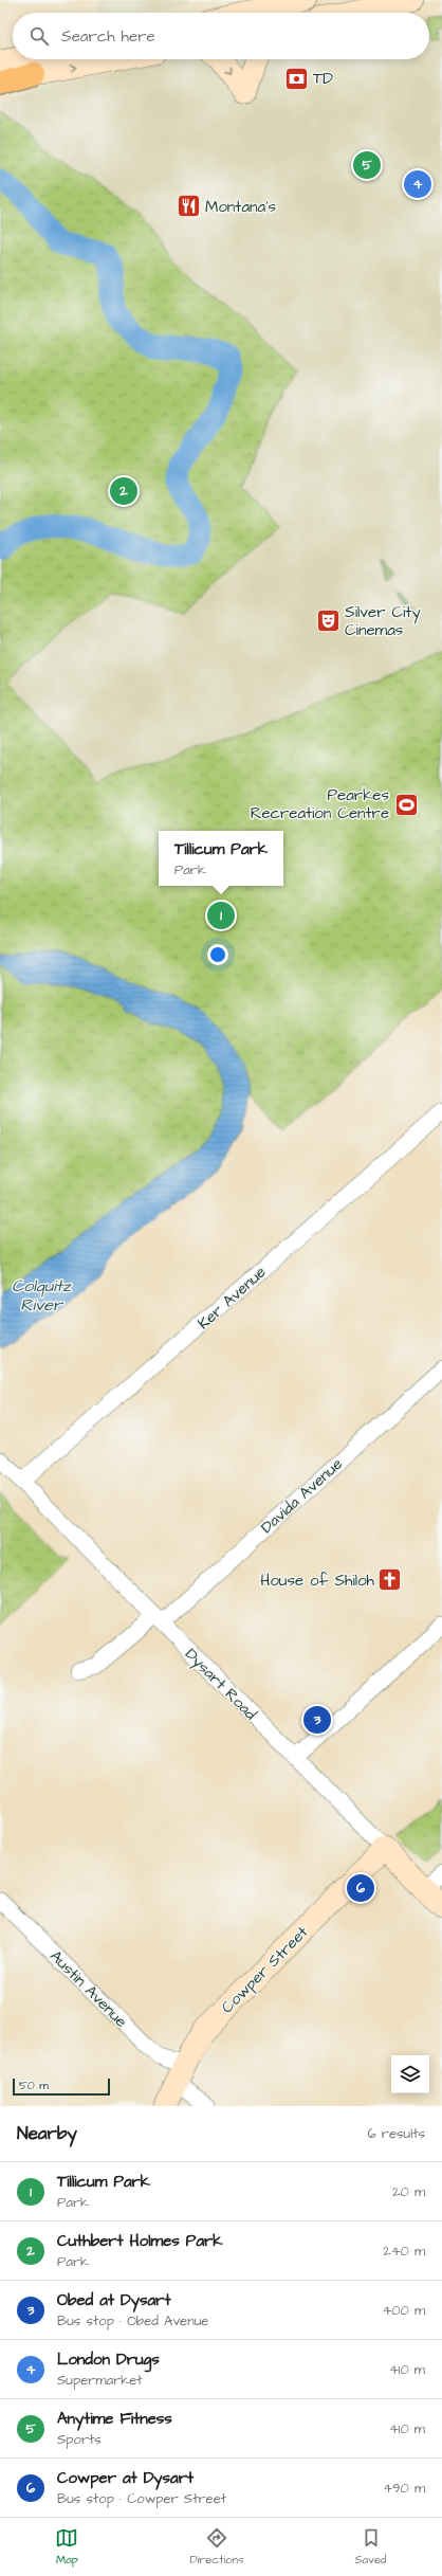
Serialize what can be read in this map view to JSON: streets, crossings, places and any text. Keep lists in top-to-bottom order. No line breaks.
{"streets":{"main road":["Dysart Road","Cowper Street"],"street":["Ker Avenue","Davida Avenue","Austin Avenue"]},"crossings":[["Ker Avenue","Dysart Road"],["Davida Avenue","Dysart Road"],["Dysart Road","Cowper Street"],["Cowper Street","Austin Avenue"]],"water":["Colquitz River"],"places":{"bank":["TD"],"restaurant":["Montana's"],"theatre":["Silver City Cinemas"],"sports":["Pearkes Recreation Centre"],"church":["House of Shiloh"]},"scale_bar":"50 m","page":{"search":"Search here","pins":["5","4","2","1","3","6"],"popup":["Tillicum Park","Park"],"scale":"50 m","heading":["Nearby","6 results"],"list":[{"mark":"1","name":"Tillicum Park","note":"Park","value":"20 m"},{"mark":"2","name":"Cuthbert Holmes Park","note":"Park","value":"240 m"},{"mark":"3","name":"Obed at Dysart","note":"Bus stop · Obed Avenue","value":"400 m"},{"mark":"4","name":"London Drugs","note":"Supermarket","value":"410 m"},{"mark":"5","name":"Anytime Fitness","note":"Sports","value":"410 m"},{"mark":"6","name":"Cowper at Dysart","note":"Bus stop · Cowper Street","value":"490 m"}],"nav":["Map","Directions","Saved"]}}
